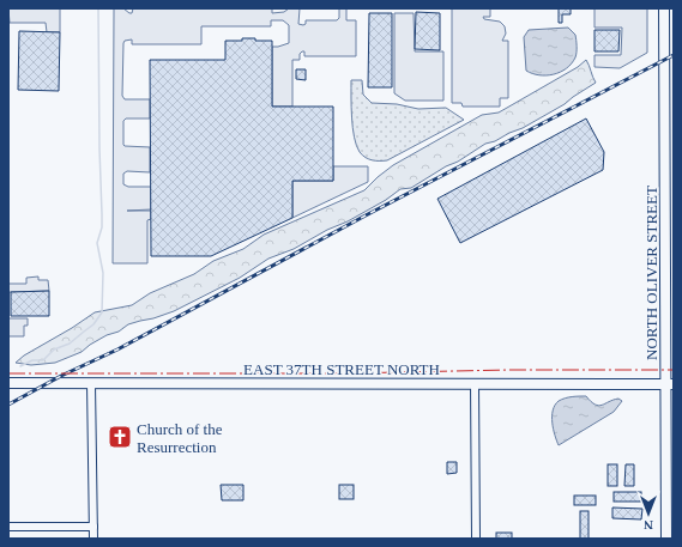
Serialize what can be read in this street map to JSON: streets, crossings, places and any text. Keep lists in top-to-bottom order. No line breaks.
{"streets":{"main road":["NORTH OLIVER STREET","EAST 37TH STREET NORTH"]},"crossings":[["NORTH OLIVER STREET","EAST 37TH STREET NORTH"]],"places":{"church":["Church of the Resurrection"]},"north":"bottom"}
